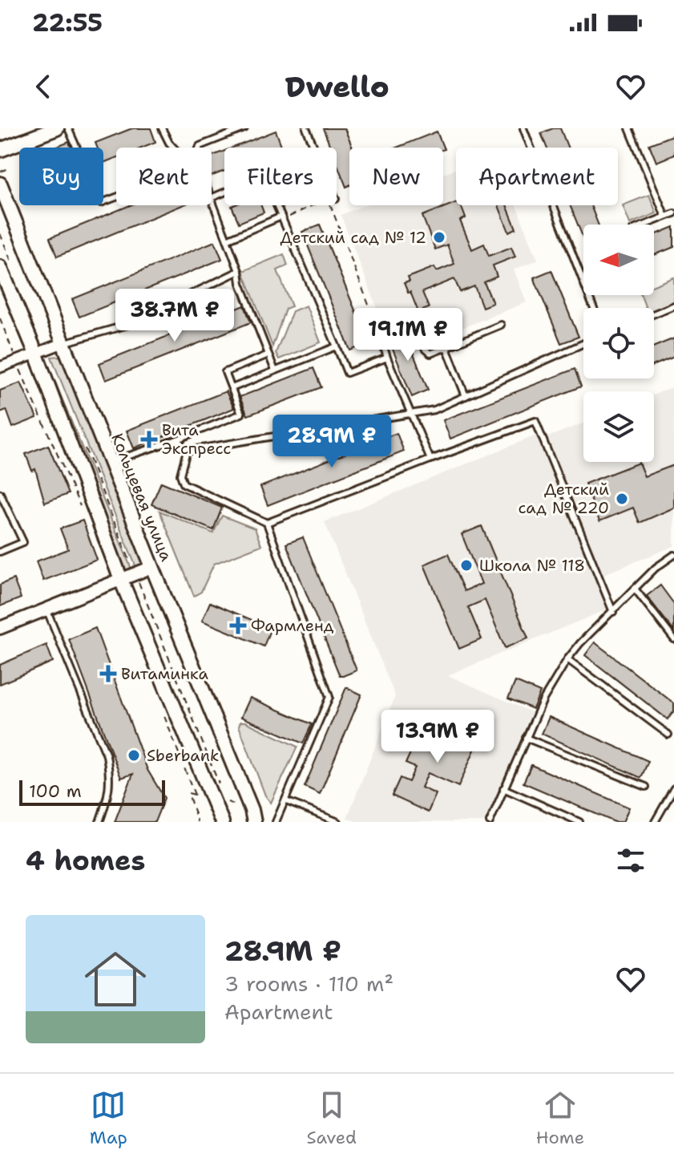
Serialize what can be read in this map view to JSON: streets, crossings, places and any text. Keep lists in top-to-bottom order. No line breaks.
{"streets":{"main road":["Кольцевая улица"]},"places":{"other":["Детский сад № 12","Детский сад № 220","Школа № 118","Sberbank"],"health":["Вита Экспресс","Фармленд","Витаминка"]},"scale_bar":"100 m","north":"left","page":{"status":"22:55","header":"Dwello","chip":["Buy","Rent","Filters","New","Apartment"],"price":["38.7M ₽","19.1M ₽","28.9M ₽","13.9M ₽"],"scale":"100 m","heading":"4 homes","list":[{"name":"28.9M ₽","note":"3 rooms · 110 m² · Apartment"}],"tabs":["Map","Saved","Home"]}}
